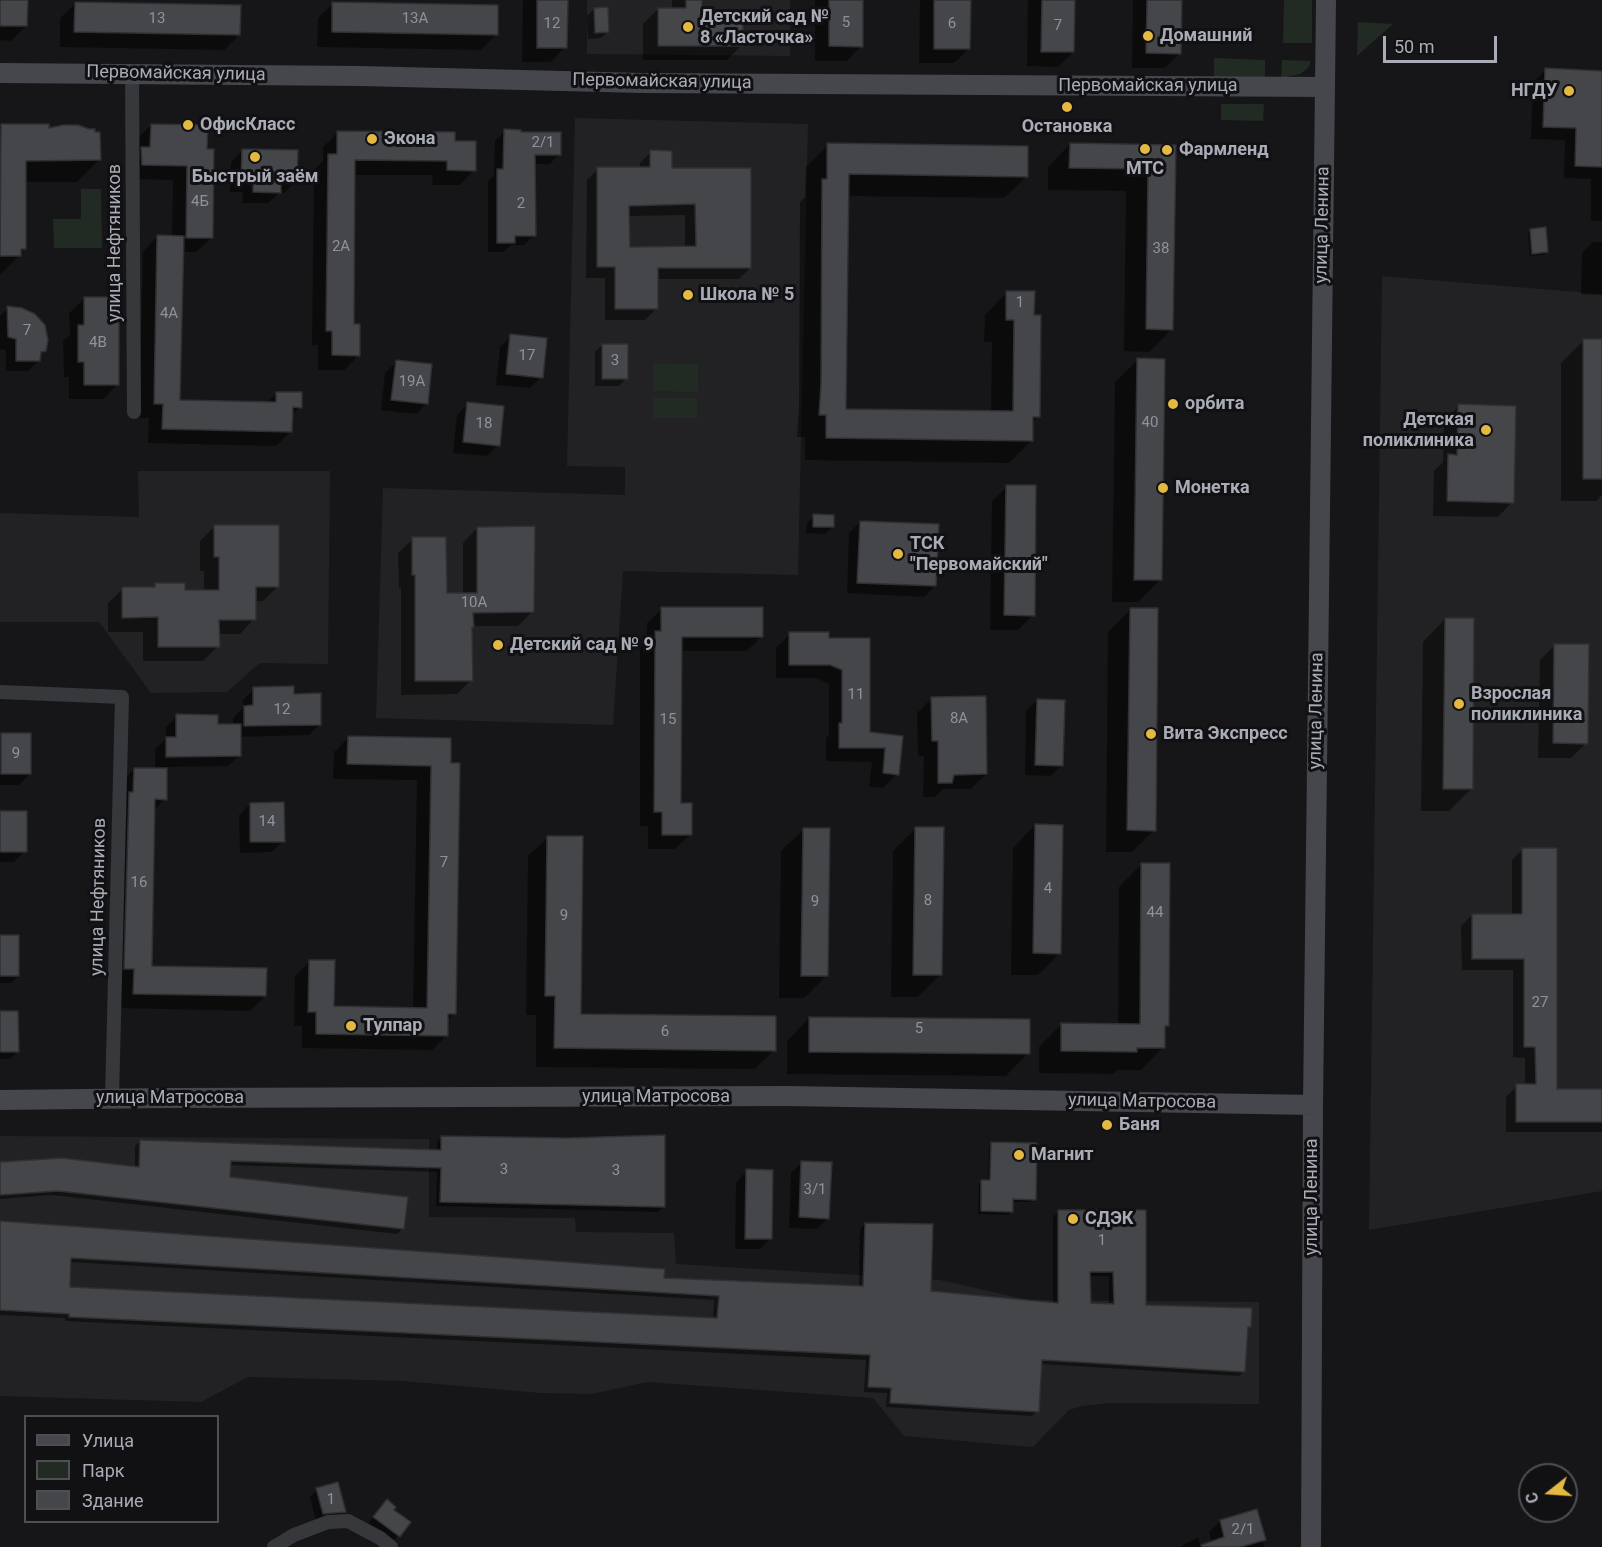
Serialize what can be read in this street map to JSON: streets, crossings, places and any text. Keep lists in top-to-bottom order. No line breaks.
{"streets":{"street":["Первомайская улица","улица Ленина","улица Нефтяников","улица Матросова"]},"crossings":[["Первомайская улица","улица Ленина"],["Первомайская улица","улица Нефтяников"],["улица Ленина","улица Матросова"],["улица Нефтяников","улица Матросова"]],"places":["Детский сад № 8 «Ласточка»","Домашний","НГДУ","Остановка","ОфисКласс","Экона","МТС","Фармленд","Быстрый заём","Школа № 5","орбита","Детская поликлиника","Монетка","ТСК \"Первомайский\"","Детский сад № 9","Взрослая поликлиника","Вита Экспресс","Тулпар","Баня","Магнит","СДЭК"],"house_numbers":["13","13А","5","12","6","7","2/1","4Б","2","2А","38","1","4А","7","4В","17","3","19А","40","18","10А","11","12","8А","15","9","14","7","16","4","8","9","44","9","27","5","6","3","3","3/1","1","1","2/1"],"legend":["Улица","Парк","Здание"],"scale_bar":"50 m","north":"left"}
